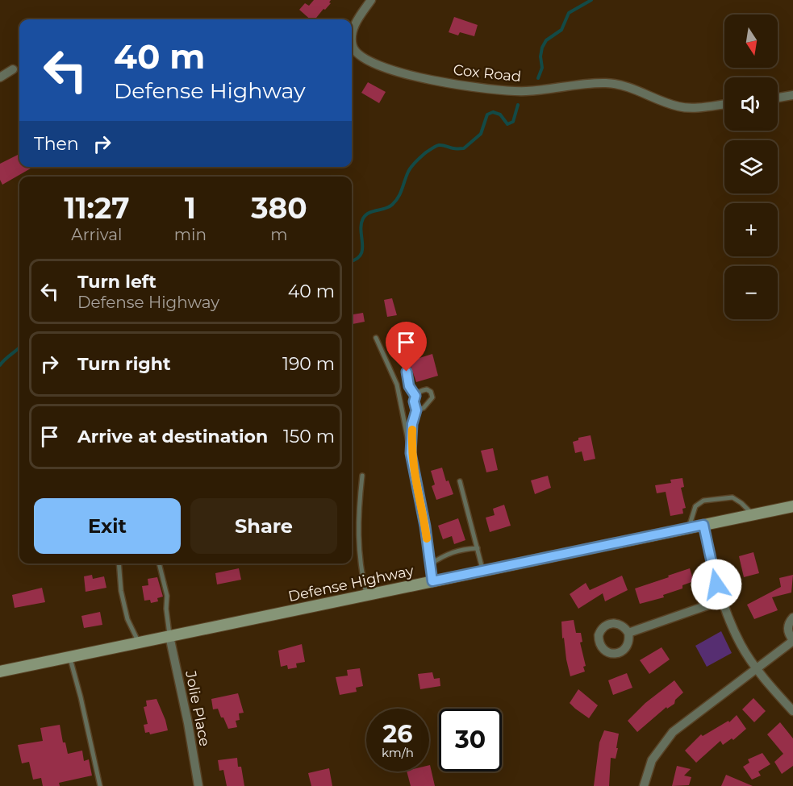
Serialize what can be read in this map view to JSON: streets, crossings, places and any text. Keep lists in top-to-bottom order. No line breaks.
{"streets":{"main road":["Defense Highway"],"street":["Cox Road","Jolie Place"]},"crossings":[["Defense Highway","Jolie Place"]],"north":"bottom","page":{"map_buttons":["+","−"],"turn":["40 m","Defense Highway"],"then":"Then","eta":["11:27","Arrival","1","min","380","m"],"list":[{"name":"Turn left","note":"Defense Highway","value":"40 m"},{"name":"Turn right","value":"190 m"},{"name":"Arrive at destination","value":"150 m"}],"buttons":["Exit","Share"],"speed":"26 km/h","limit":"30"}}
